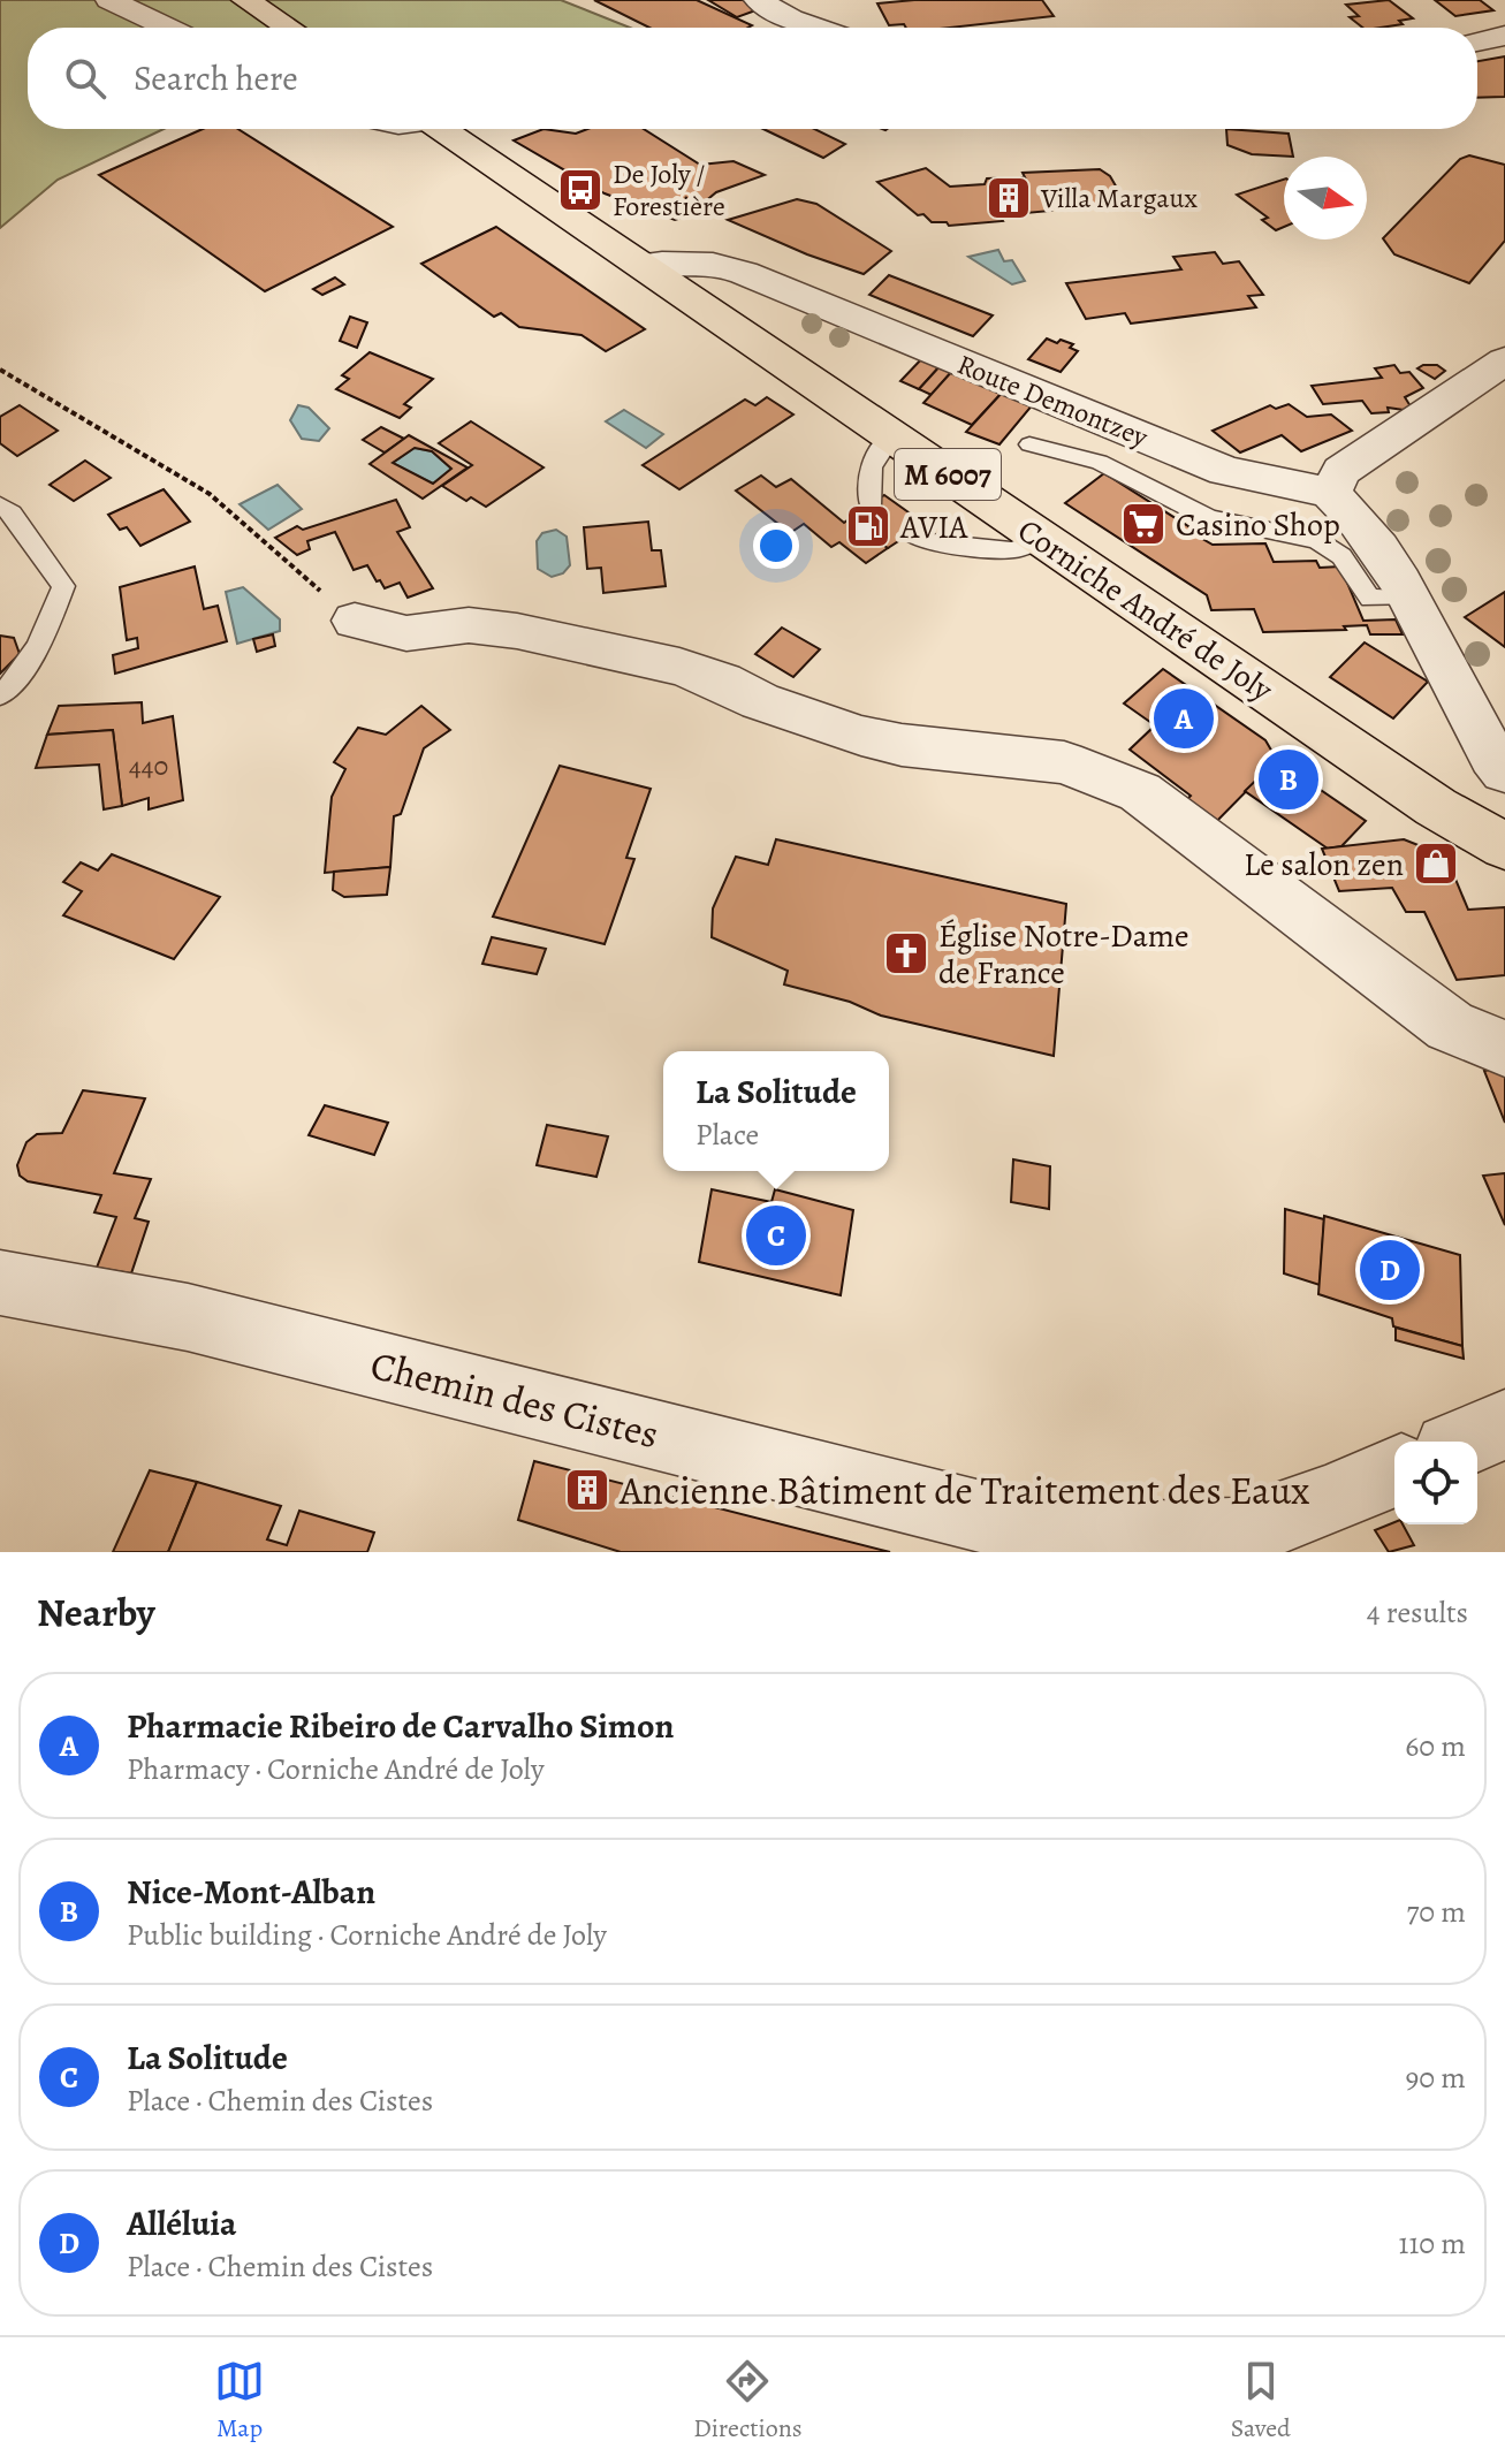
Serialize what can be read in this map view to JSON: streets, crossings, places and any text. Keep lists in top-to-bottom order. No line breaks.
{"streets":{"main road":["M 6007","Corniche André de Joly"],"street":["Route Demontzey","Chemin des Cistes"]},"crossings":[["Route Demontzey","Corniche André de Joly"]],"places":{"bus stop":["De Joly / Forestière"],"building":["Villa Margaux","Ancienne Bâtiment de Traitement des Eaux"],"supermarket":["Casino Shop"],"fuel station":["AVIA"],"shop":["Le salon zen"],"church":["Église Notre-Dame de France"]},"house_numbers":["440"],"north":"right","page":{"search":"Search here","pins":["A","B","C","D"],"popup":["La Solitude","Place"],"heading":["Nearby","4 results"],"list":[{"mark":"A","name":"Pharmacie Ribeiro de Carvalho Simon","note":"Pharmacy · Corniche André de Joly","value":"60 m"},{"mark":"B","name":"Nice-Mont-Alban","note":"Public building · Corniche André de Joly","value":"70 m"},{"mark":"C","name":"La Solitude","note":"Place · Chemin des Cistes","value":"90 m"},{"mark":"D","name":"Alléluia","note":"Place · Chemin des Cistes","value":"110 m"}],"nav":["Map","Directions","Saved"]}}
